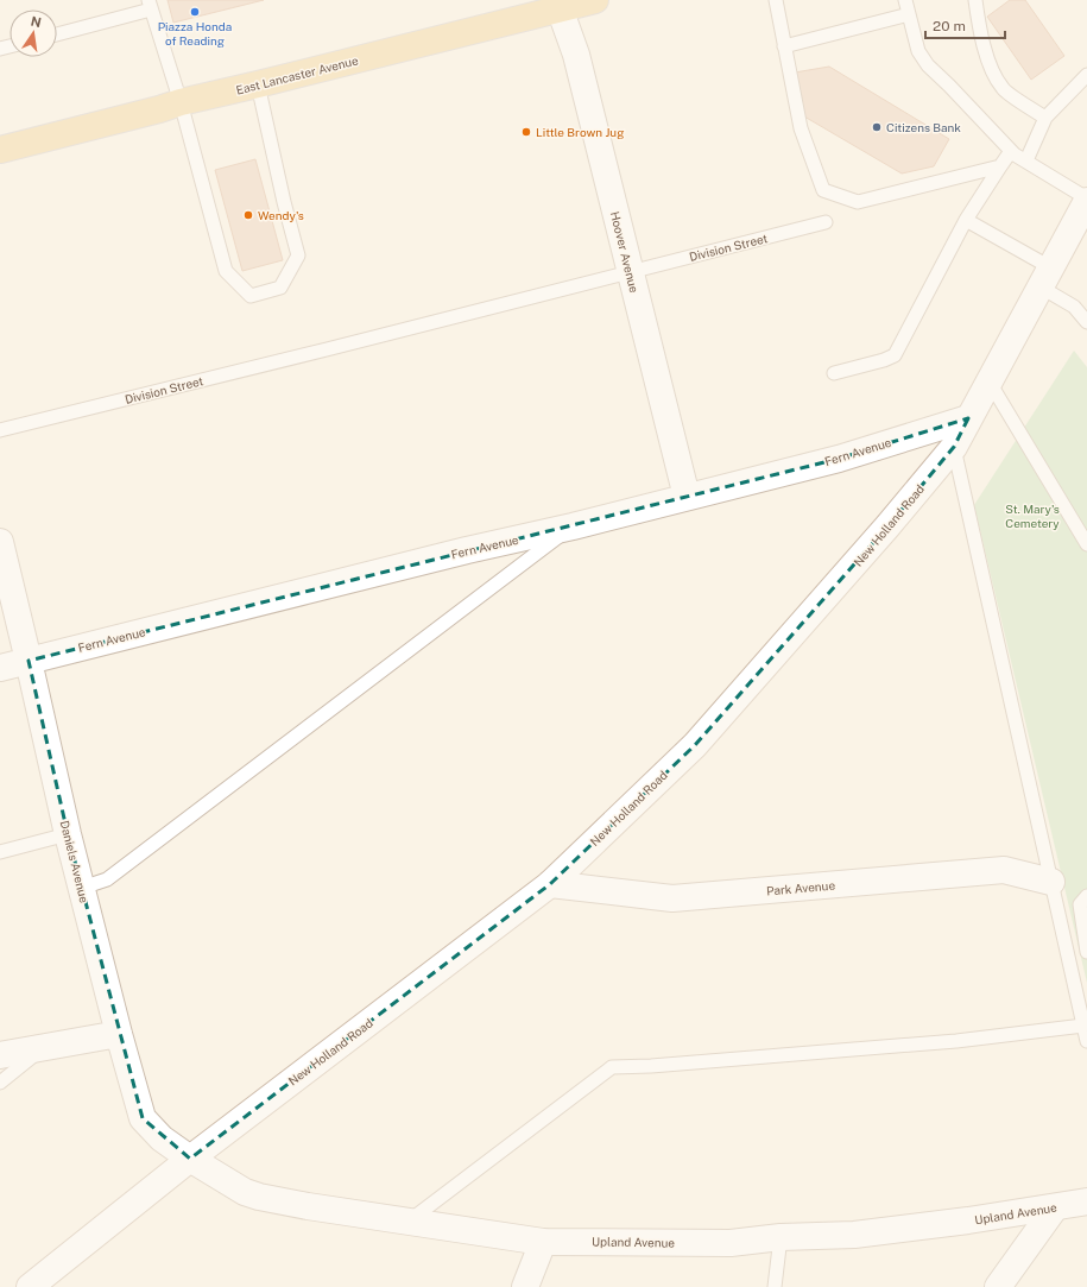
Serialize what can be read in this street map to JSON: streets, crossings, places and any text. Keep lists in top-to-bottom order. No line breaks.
{"streets":{"main road":["East Lancaster Avenue"],"street":["Hoover Avenue","Fern Avenue","New Holland Road","Daniels Avenue","Park Avenue","Upland Avenue"],"lane":["Division Street"]},"crossings":[["East Lancaster Avenue","Hoover Avenue"],["Division Street","Hoover Avenue"],["Hoover Avenue","Fern Avenue"],["Fern Avenue","New Holland Road"],["Fern Avenue","Daniels Avenue"],["New Holland Road","Daniels Avenue"],["New Holland Road","Park Avenue"],["New Holland Road","Upland Avenue"],["Daniels Avenue","Upland Avenue"]],"parks":["St. Mary's Cemetery"],"places":["Piazza Honda of Reading","Citizens Bank","Little Brown Jug","Wendy's"],"scale_bar":"20 m","north":"top"}
